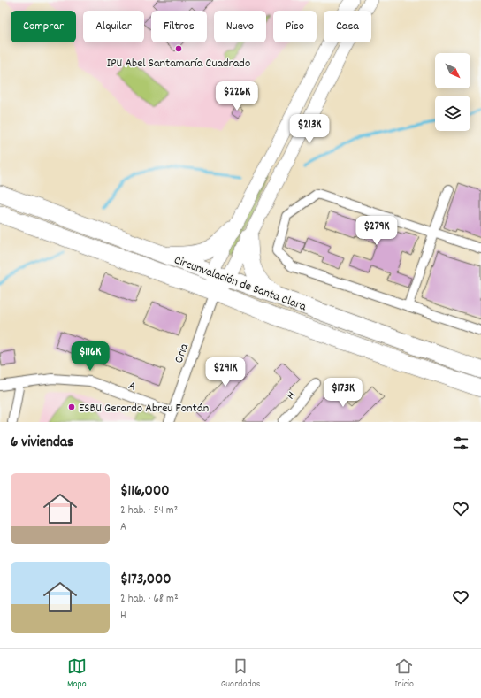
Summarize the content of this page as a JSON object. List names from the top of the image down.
{
  "streets": {
    "highway": ["Circunvalación de Santa Clara"],
    "street": ["Oria", "A", "H"]
  },
  "crossings": [
    ["Circunvalación de Santa Clara", "Oria"],
    ["Oria", "A"]
  ],
  "places": ["IPU Abel Santamaría Cuadrado", "ESBU Gerardo Abreu Fontán"],
  "north": "bottom right",
  "page": {
    "chip": [
      "Comprar",
      "Alquilar",
      "Filtros",
      "Nuevo",
      "Piso",
      "Casa"
    ],
    "price": [
      "$226K",
      "$213K",
      "$279K",
      "$116K",
      "$291K",
      "$173K"
    ],
    "heading": "6 viviendas",
    "list": [
      {
        "name": "$116,000",
        "note": "2 hab. · 54 m² · A"
      },
      {
        "name": "$173,000",
        "note": "2 hab. · 68 m² · H"
      }
    ],
    "tabs": ["Mapa", "Guardados", "Inicio"]
  }
}
